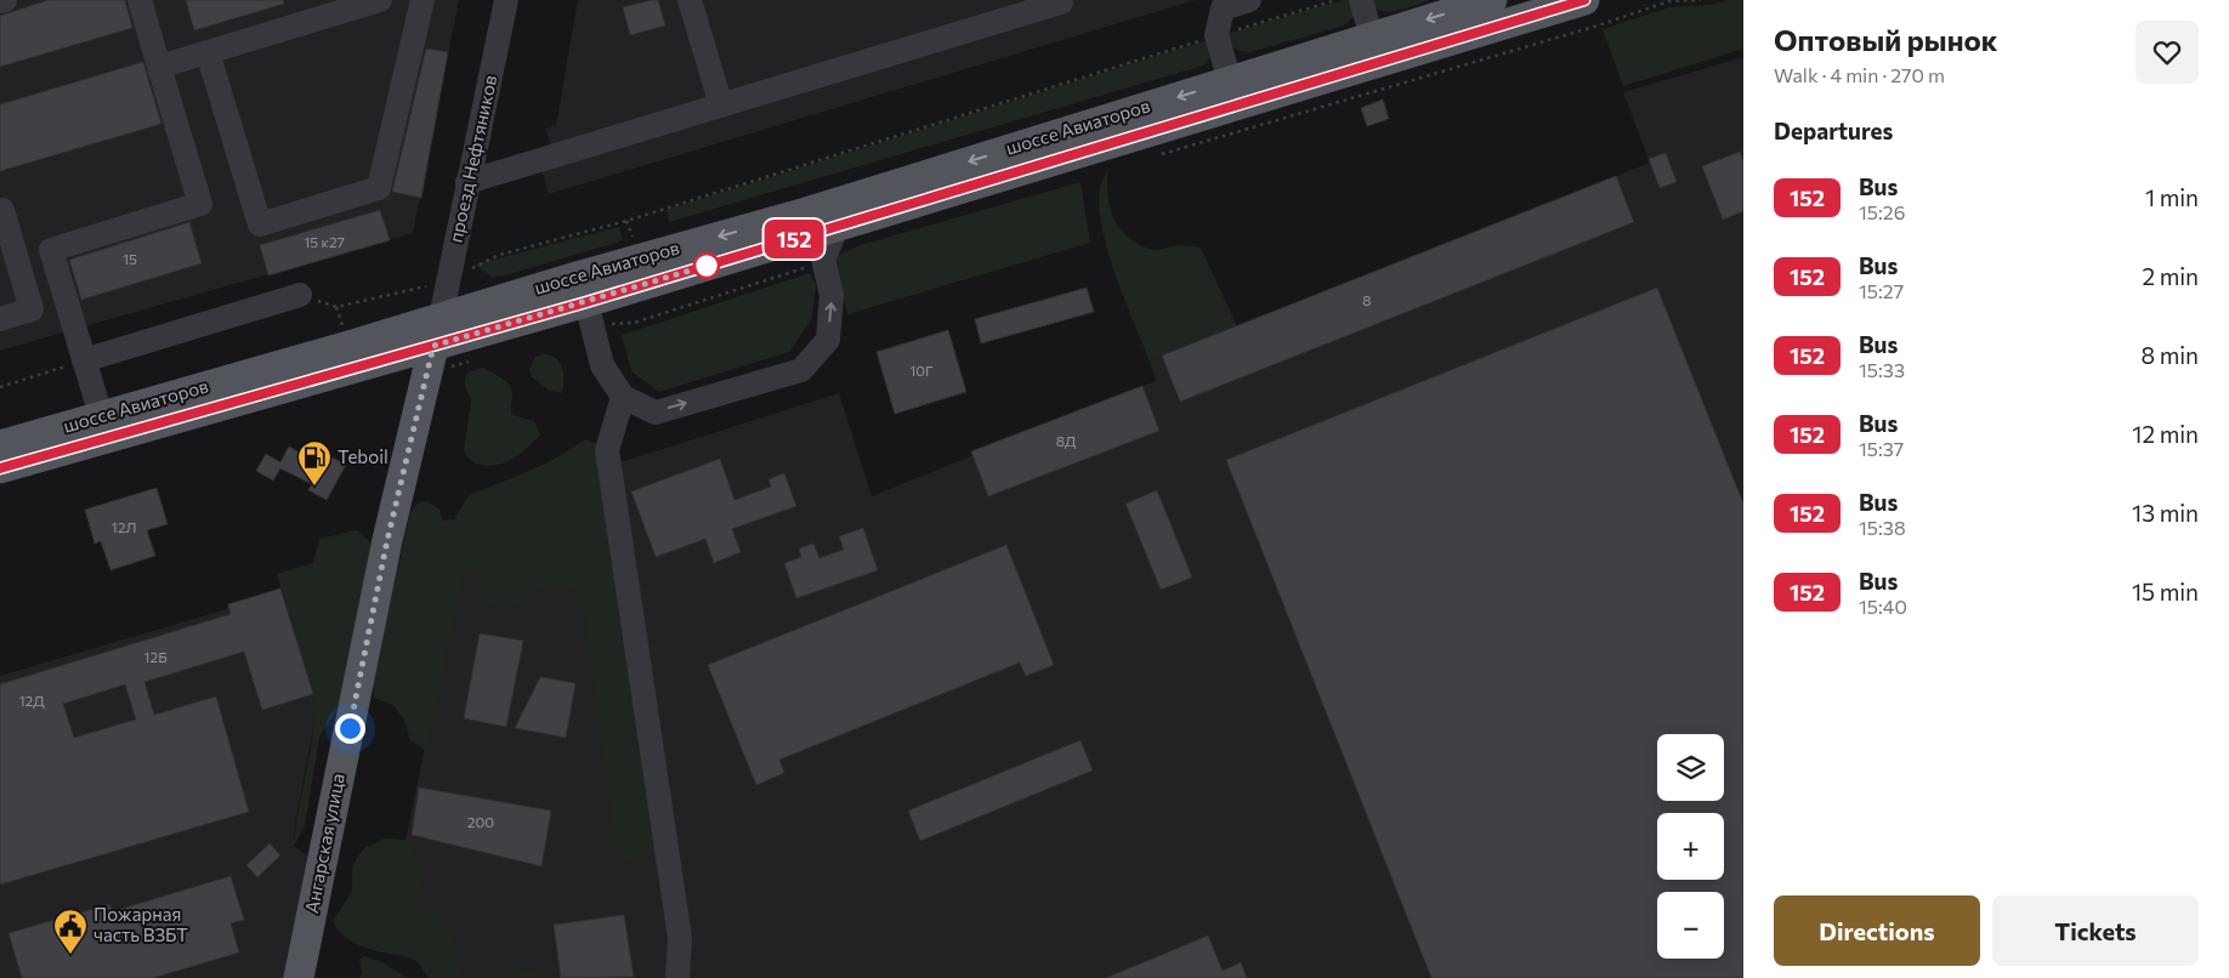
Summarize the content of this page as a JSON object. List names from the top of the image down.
{
  "streets": {
    "main road": ["шоссе Авиаторов", "Ангарская улица"],
    "street": ["проезд Нефтяников"]
  },
  "crossings": [
    ["шоссе Авиаторов", "проезд Нефтяников"],
    ["шоссе Авиаторов", "Ангарская улица"],
    ["проезд Нефтяников", "Ангарская улица"]
  ],
  "places": {
    "fuel station": ["Teboil"],
    "public building": ["Пожарная часть ВЗБТ"]
  },
  "lines": ["bus line 152"],
  "house_numbers": [
    "15 к27",
    "15",
    "8",
    "10Г",
    "8Д",
    "12Л",
    "12Б",
    "12Д",
    "200"
  ],
  "page": {
    "on_map": "152",
    "heading": [
      ["Оптовый рынок", "Walk · 4 min · 270 m"],
      "Departures"
    ],
    "list": [
      {
        "mark": "152",
        "name": "Bus",
        "note": "15:26",
        "value": "1 min"
      },
      {
        "mark": "152",
        "name": "Bus",
        "note": "15:27",
        "value": "2 min"
      },
      {
        "mark": "152",
        "name": "Bus",
        "note": "15:33",
        "value": "8 min"
      },
      {
        "mark": "152",
        "name": "Bus",
        "note": "15:37",
        "value": "12 min"
      },
      {
        "mark": "152",
        "name": "Bus",
        "note": "15:38",
        "value": "13 min"
      },
      {
        "mark": "152",
        "name": "Bus",
        "note": "15:40",
        "value": "15 min"
      }
    ],
    "map_buttons": ["+", "−"],
    "buttons": ["Directions", "Tickets"]
  }
}
